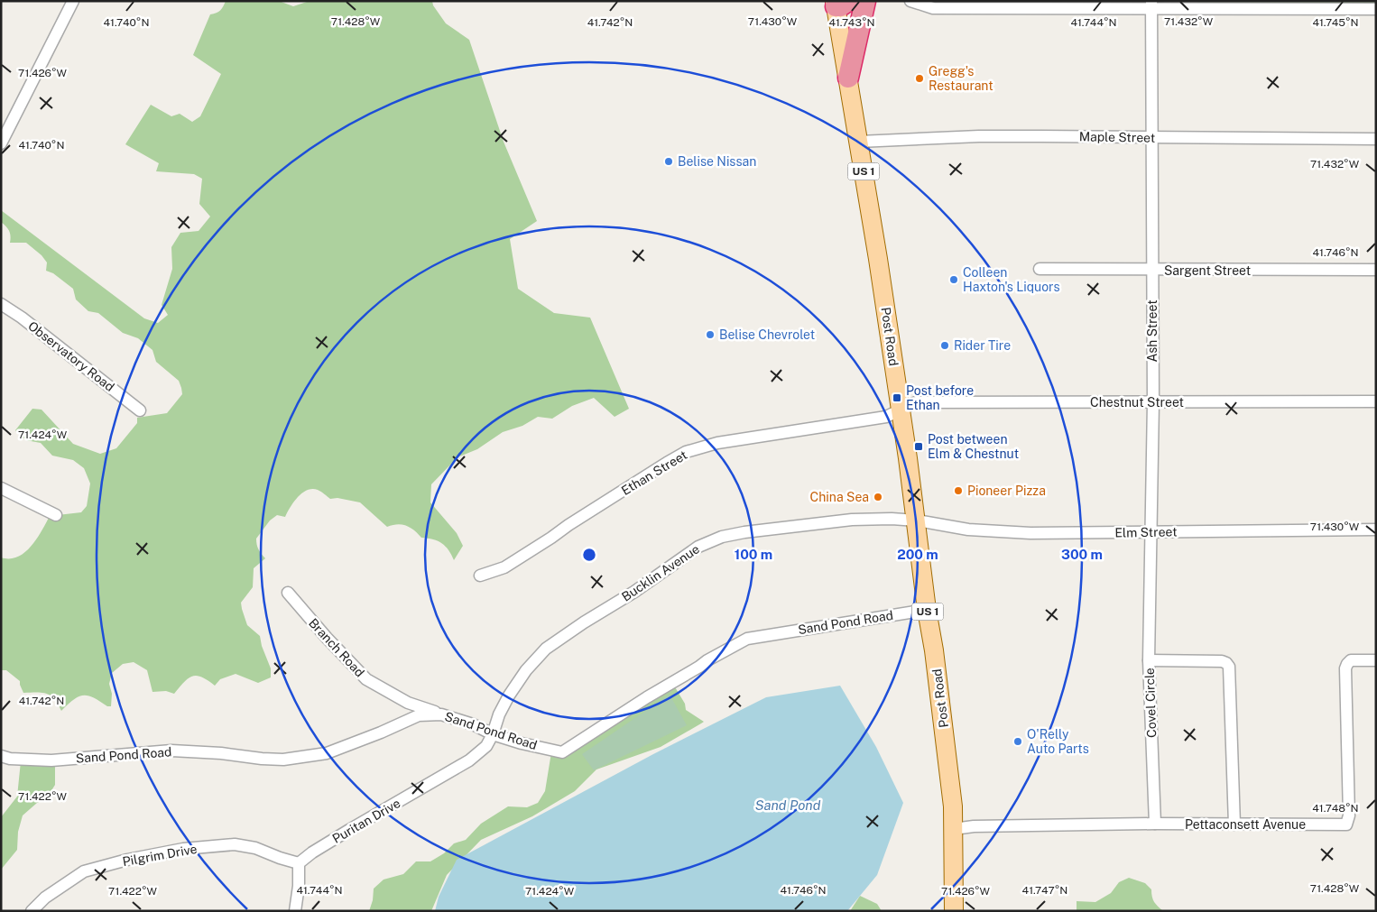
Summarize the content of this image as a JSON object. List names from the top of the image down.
{
  "streets": {
    "main road": ["US 1", "Post Road"],
    "street": [
      "Maple Street",
      "Sargent Street",
      "Ash Street",
      "Observatory Road",
      "Chestnut Street",
      "Ethan Street",
      "Elm Street",
      "Bucklin Avenue",
      "Sand Pond Road",
      "Branch Road",
      "Covel Circle",
      "Puritan Drive",
      "Pettaconsett Avenue",
      "Pilgrim Drive"
    ]
  },
  "crossings": [
    ["Maple Street", "Ash Street"],
    ["Maple Street", "Post Road"],
    ["Sargent Street", "Ash Street"],
    ["Ash Street", "Chestnut Street"],
    ["Ash Street", "Elm Street"],
    ["Ash Street", "Covel Circle"],
    ["Post Road", "Chestnut Street"],
    ["Post Road", "Ethan Street"],
    ["Post Road", "Elm Street"],
    ["Post Road", "Bucklin Avenue"],
    ["Post Road", "Sand Pond Road"],
    ["Post Road", "Pettaconsett Avenue"],
    ["Chestnut Street", "Ethan Street"],
    ["Elm Street", "Bucklin Avenue"],
    ["Bucklin Avenue", "Sand Pond Road"],
    ["Bucklin Avenue", "Puritan Drive"],
    ["Sand Pond Road", "Branch Road"],
    ["Sand Pond Road", "Puritan Drive"],
    ["Covel Circle", "Pettaconsett Avenue"],
    ["Puritan Drive", "Pilgrim Drive"]
  ],
  "water": ["Sand Pond"],
  "places": {
    "other": [
      "Gregg's Restaurant",
      "Belise Nissan",
      "Colleen Haxton's Liquors",
      "Belise Chevrolet",
      "Rider Tire",
      "Pioneer Pizza",
      "China Sea",
      "O'Relly Auto Parts"
    ],
    "transit": ["Post before Ethan", "Post between Elm & Chestnut"]
  },
  "coordinates": [
    "71.432°W",
    "71.428°W",
    "71.430°W",
    "41.740°N",
    "41.742°N",
    "41.743°N",
    "41.744°N",
    "41.745°N",
    "71.426°W",
    "41.746°N",
    "71.424°W",
    "71.422°W",
    "41.748°N",
    "41.747°N"
  ],
  "rings": ["100 m", "200 m", "300 m"]
}
